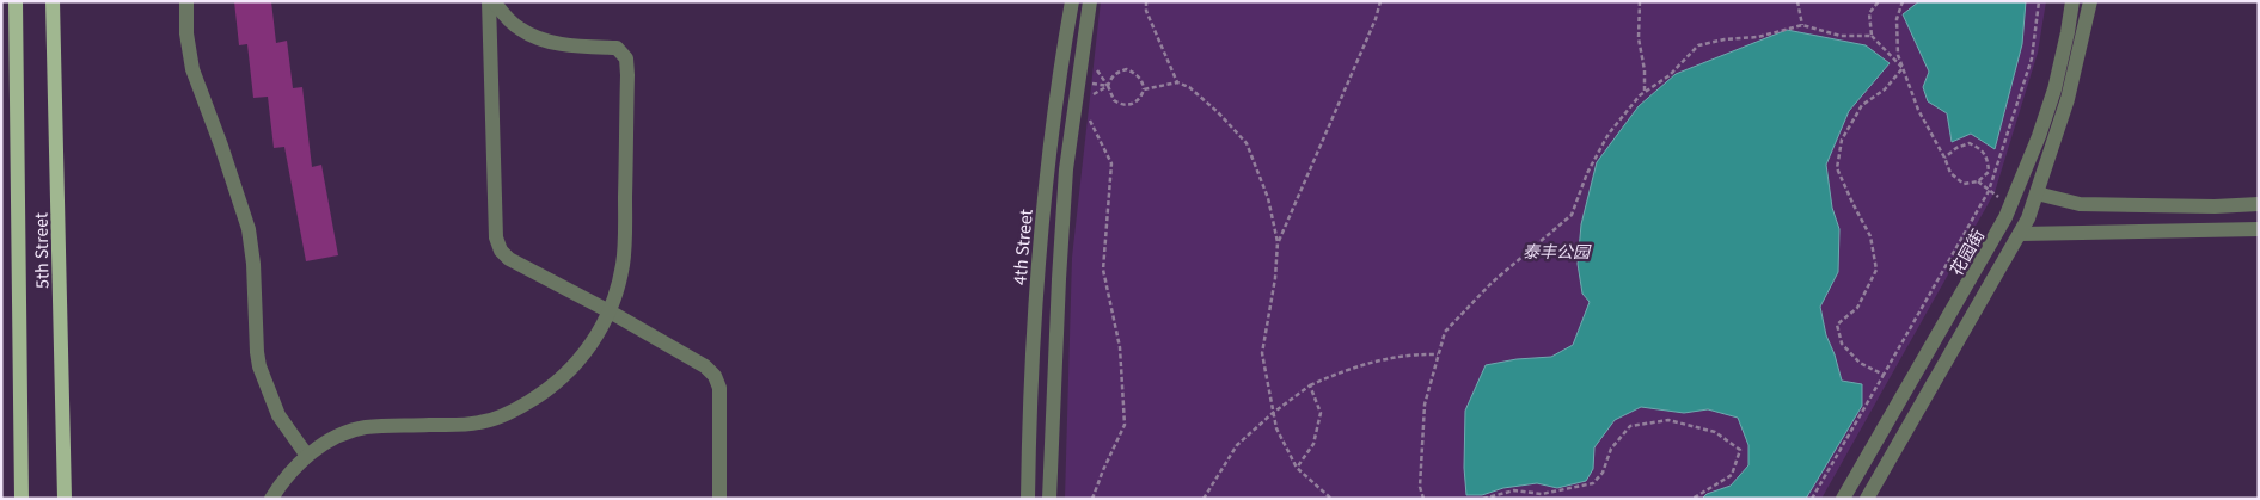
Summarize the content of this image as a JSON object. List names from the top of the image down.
{
  "streets": {
    "main road": ["5th Street"],
    "street": ["4th Street", "花园街"]
  },
  "parks": ["泰丰公园"]
}
